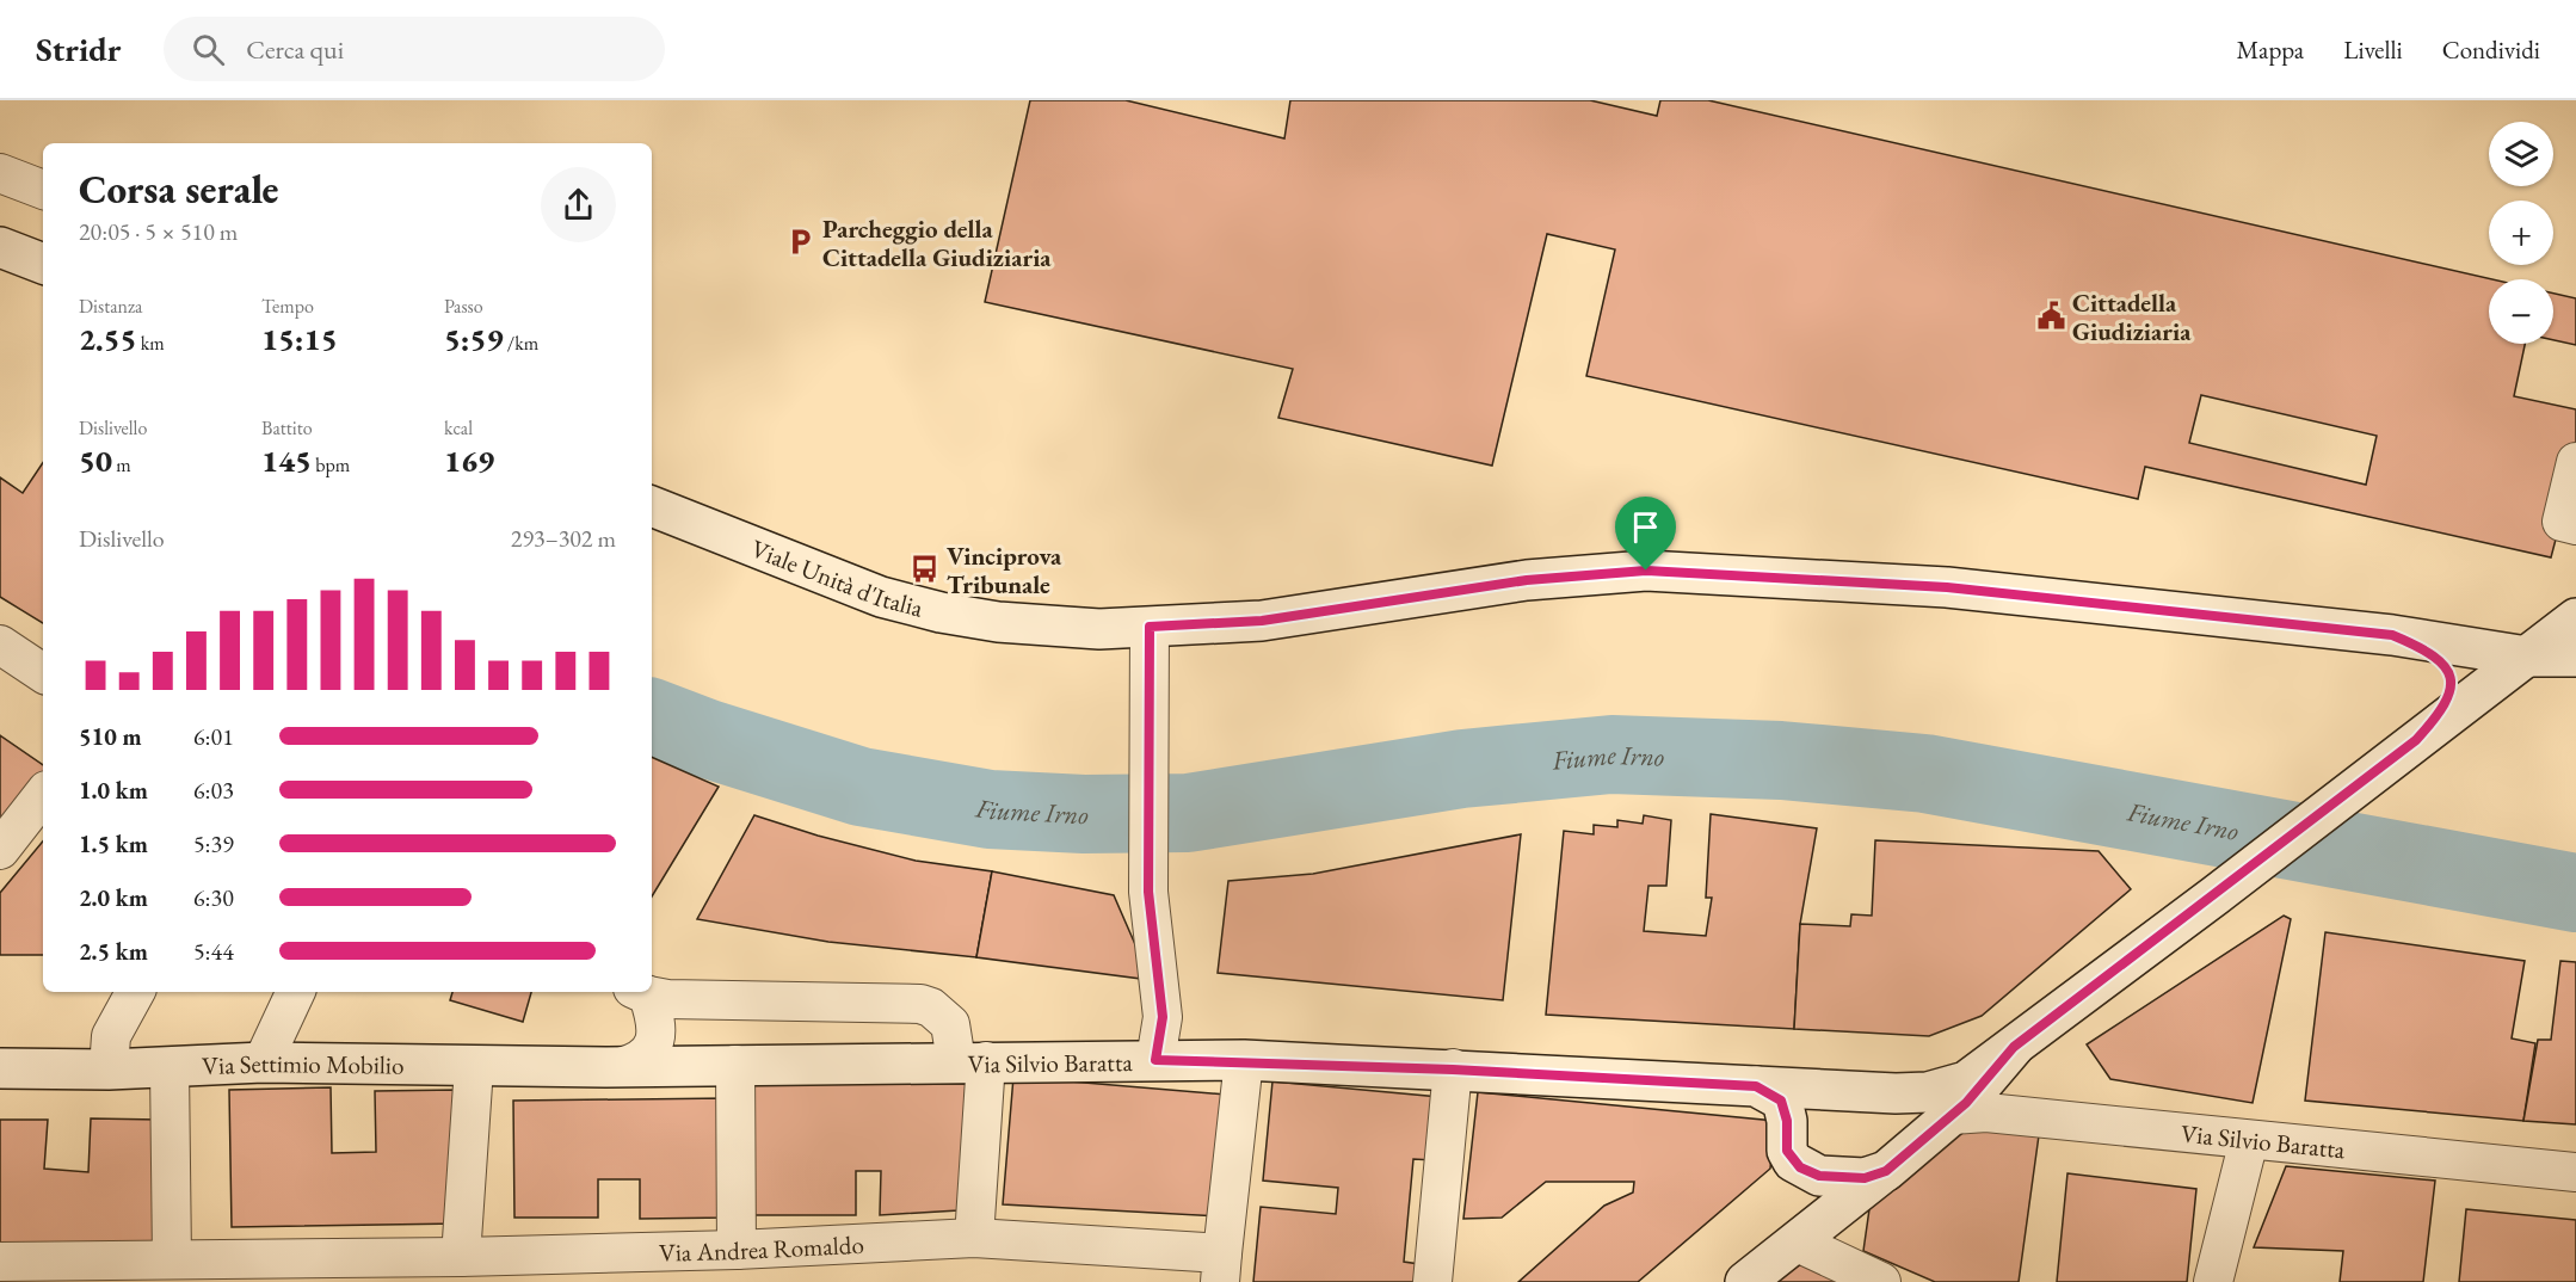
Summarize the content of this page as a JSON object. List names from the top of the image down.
{
  "streets": {
    "main road": ["Viale Unità d'Italia", "Via Silvio Baratta", "Via Settimio Mobilio"],
    "street": ["Via Andrea Romaldo"]
  },
  "crossings": [
    ["Via Silvio Baratta", "Via Settimio Mobilio"],
    ["Via Silvio Baratta", "Via Andrea Romaldo"]
  ],
  "water": ["Fiume Irno"],
  "places": {
    "parking": ["Parcheggio della Cittadella Giudiziaria"],
    "public building": ["Cittadella Giudiziaria"],
    "bus stop": ["Vinciprova Tribunale"]
  },
  "page": {
    "header": "Stridr",
    "search": "Cerca qui",
    "nav": ["Mappa", "Livelli", "Condividi"],
    "map_buttons": ["+", "−"],
    "heading": ["Corsa serale", "20:05 · 5 × 510 m"],
    "stats": [
      ["Distanza", "2.55 km"],
      ["Tempo", "15:15"],
      ["Passo", "5:59 /km"],
      ["Dislivello", "50 m"],
      ["Battito", "145 bpm"],
      ["kcal", "169"]
    ],
    "chart": ["Dislivello", "293–302 m"],
    "list": [
      {
        "name": "510 m",
        "note": "6:01"
      },
      {
        "name": "1.0 km",
        "note": "6:03"
      },
      {
        "name": "1.5 km",
        "note": "5:39"
      },
      {
        "name": "2.0 km",
        "note": "6:30"
      },
      {
        "name": "2.5 km",
        "note": "5:44"
      }
    ]
  }
}
